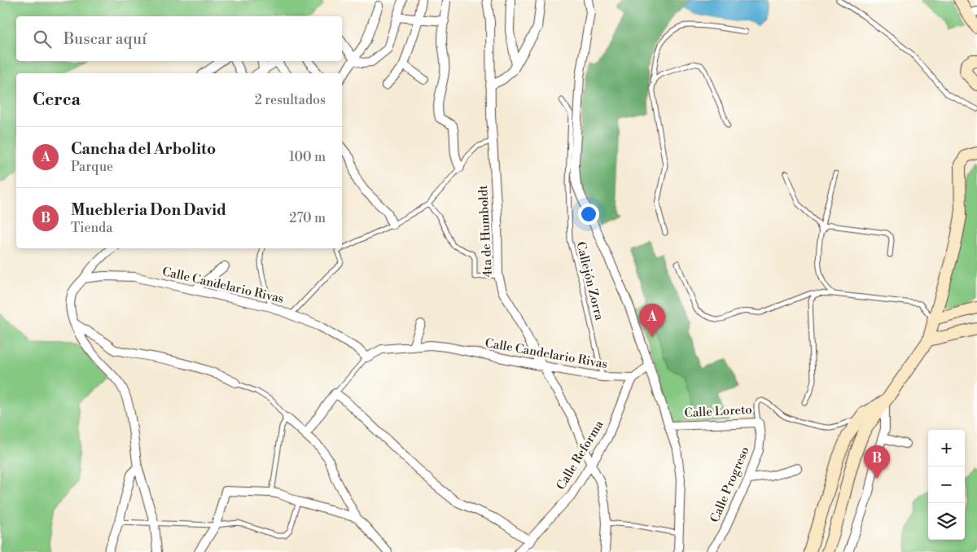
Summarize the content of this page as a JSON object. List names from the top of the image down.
{
  "streets": {
    "street": [
      "4ta de Humboldt",
      "Calle Candelario Rivas",
      "Calle Loreto",
      "Calle Reforma",
      "Calle Progreso"
    ],
    "lane": ["Callejón Zorra"]
  },
  "crossings": [
    ["4ta de Humboldt", "Calle Candelario Rivas"],
    ["4ta de Humboldt", "Calle Reforma"],
    ["Callejón Zorra", "Calle Candelario Rivas"],
    ["Calle Candelario Rivas", "Calle Reforma"],
    ["Calle Loreto", "Calle Progreso"]
  ],
  "page": {
    "search": "Buscar aquí",
    "heading": ["Cerca", "2 resultados"],
    "list": [
      {
        "mark": "A",
        "name": "Cancha del Arbolito",
        "note": "Parque",
        "value": "100 m"
      },
      {
        "mark": "B",
        "name": "Muebleria Don David",
        "note": "Tienda",
        "value": "270 m"
      }
    ],
    "pins": ["A", "B"],
    "map_buttons": ["+", "−"]
  }
}
